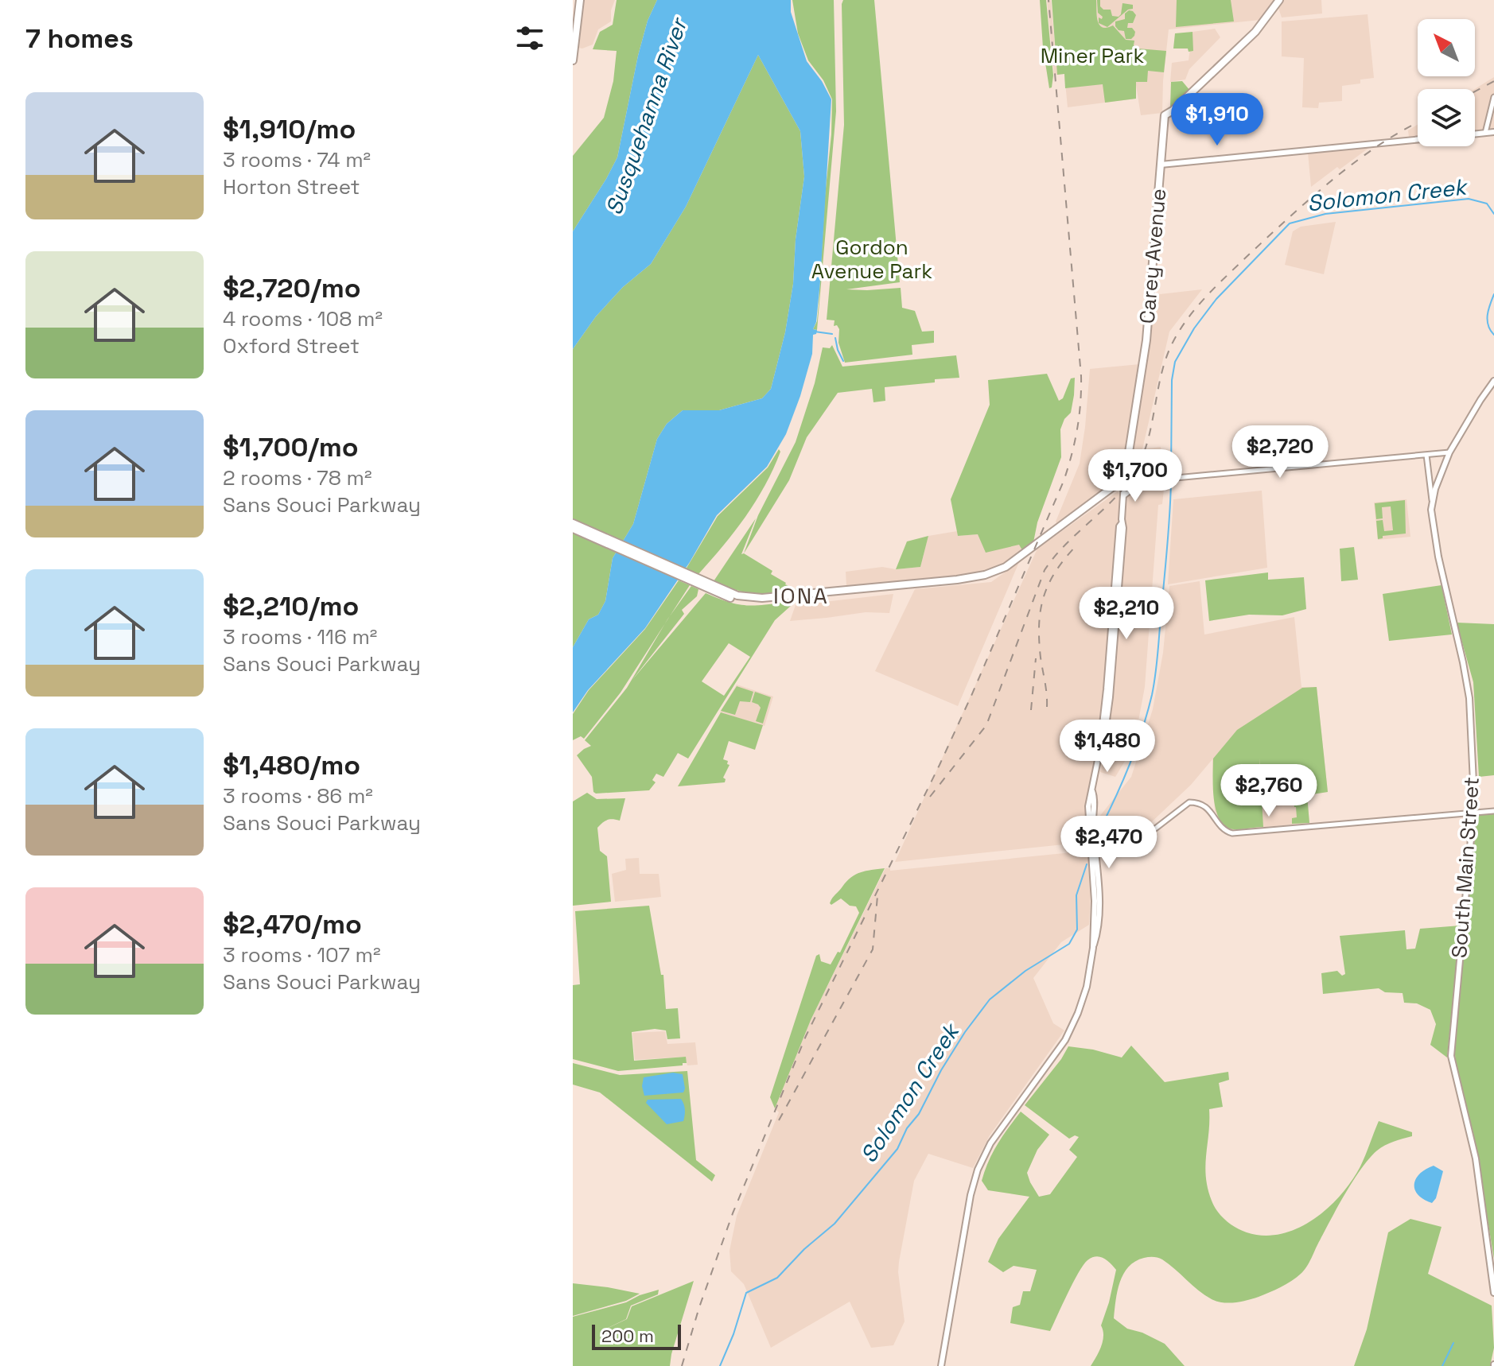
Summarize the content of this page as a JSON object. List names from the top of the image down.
{
  "streets": {
    "main road": ["Carey Avenue", "South Main Street"]
  },
  "districts": ["IONA"],
  "water": ["Susquehanna River", "Solomon Creek"],
  "parks": ["Miner Park", "Gordon Avenue Park"],
  "scale_bar": "200 m",
  "north": "top left",
  "page": {
    "heading": "7 homes",
    "list": [
      {
        "name": "$1,910/mo",
        "note": "3 rooms · 74 m² · Horton Street"
      },
      {
        "name": "$2,720/mo",
        "note": "4 rooms · 108 m² · Oxford Street"
      },
      {
        "name": "$1,700/mo",
        "note": "2 rooms · 78 m² · Sans Souci Parkway"
      },
      {
        "name": "$2,210/mo",
        "note": "3 rooms · 116 m² · Sans Souci Parkway"
      },
      {
        "name": "$1,480/mo",
        "note": "3 rooms · 86 m² · Sans Souci Parkway"
      },
      {
        "name": "$2,470/mo",
        "note": "3 rooms · 107 m² · Sans Souci Parkway"
      }
    ],
    "price": [
      "$1,910",
      "$2,720",
      "$1,700",
      "$2,210",
      "$1,480",
      "$2,760",
      "$2,470"
    ],
    "scale": "200 m"
  }
}
